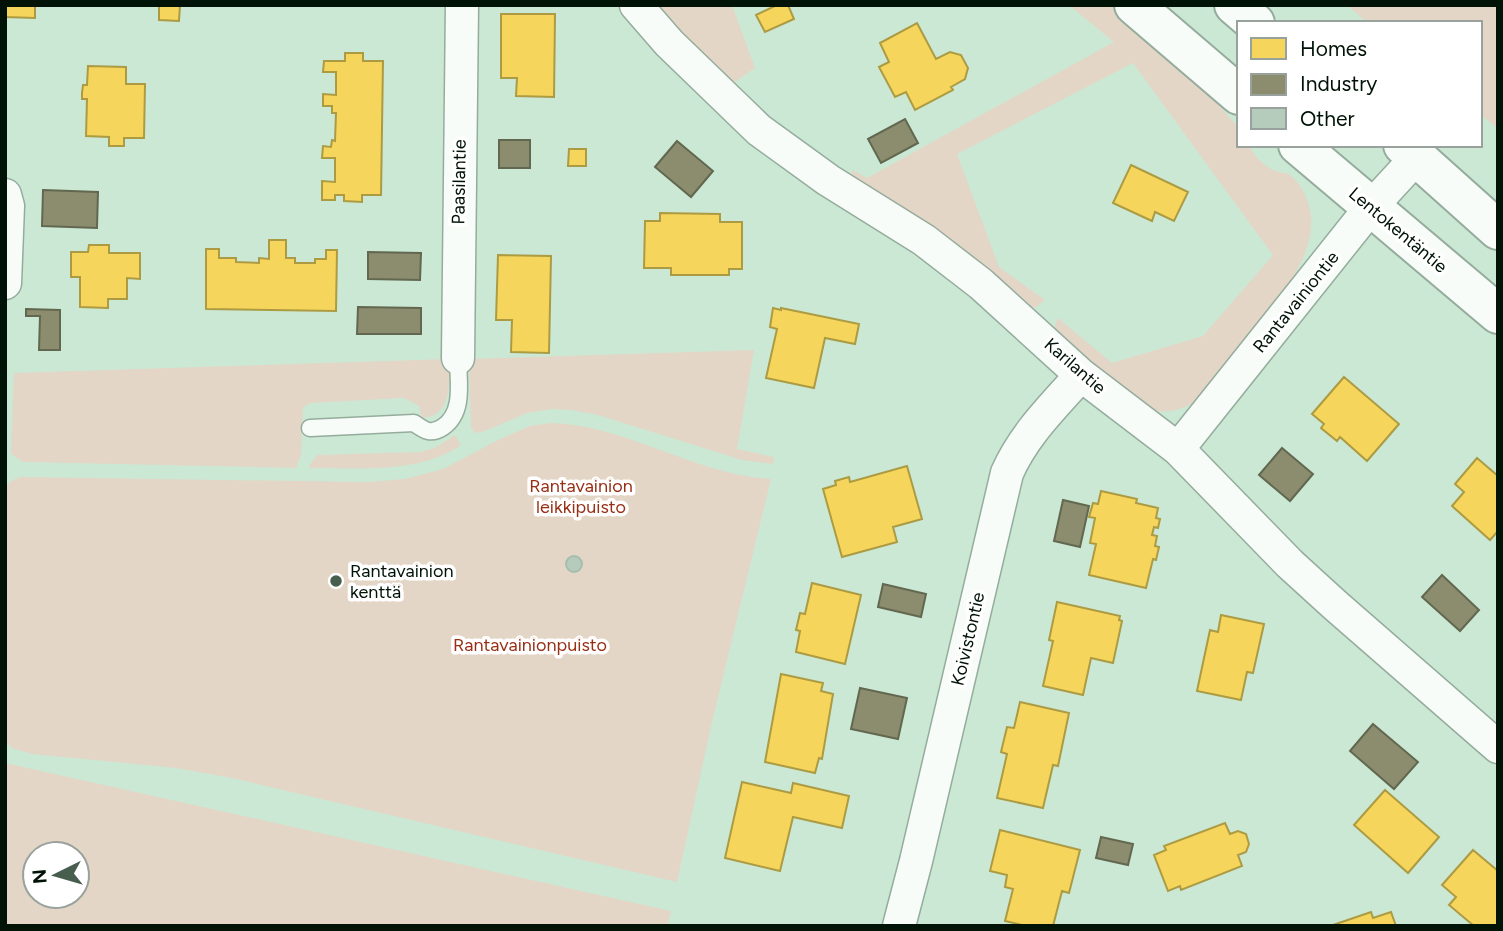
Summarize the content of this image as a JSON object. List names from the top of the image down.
{
  "streets": {
    "main road": ["Lentokentäntie"],
    "street": [
      "Paasilantie",
      "Rantavainiontie",
      "Karilantie",
      "Koivistontie"
    ]
  },
  "crossings": [
    ["Lentokentäntie", "Rantavainiontie"],
    ["Rantavainiontie", "Karilantie"],
    ["Karilantie", "Koivistontie"]
  ],
  "parks": ["Rantavainion leikkipuisto", "Rantavainionpuisto"],
  "places": ["Rantavainion kenttä"],
  "legend": ["Homes", "Industry", "Other"],
  "north": "left"
}
